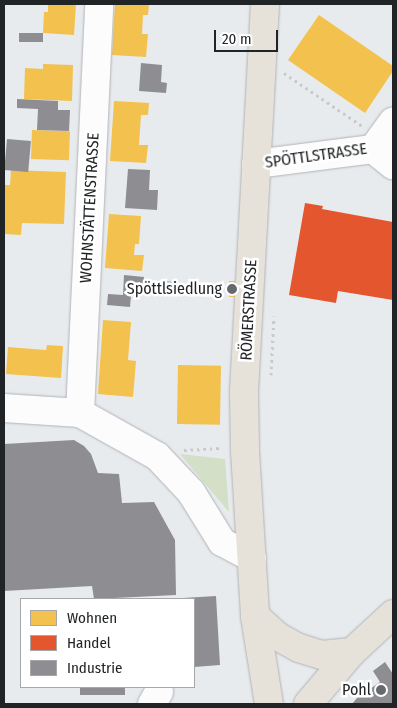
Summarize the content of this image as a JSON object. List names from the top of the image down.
{
  "streets": {
    "main road": ["RÖMERSTRASSE"],
    "street": ["SPÖTTLSTRASSE", "WOHNSTÄTTENSTRASSE"]
  },
  "crossings": [
    ["SPÖTTLSTRASSE", "RÖMERSTRASSE"]
  ],
  "places": ["Spöttlsiedlung", "Pohl"],
  "legend": ["Wohnen", "Handel", "Industrie"],
  "scale_bar": "20 m"
}
